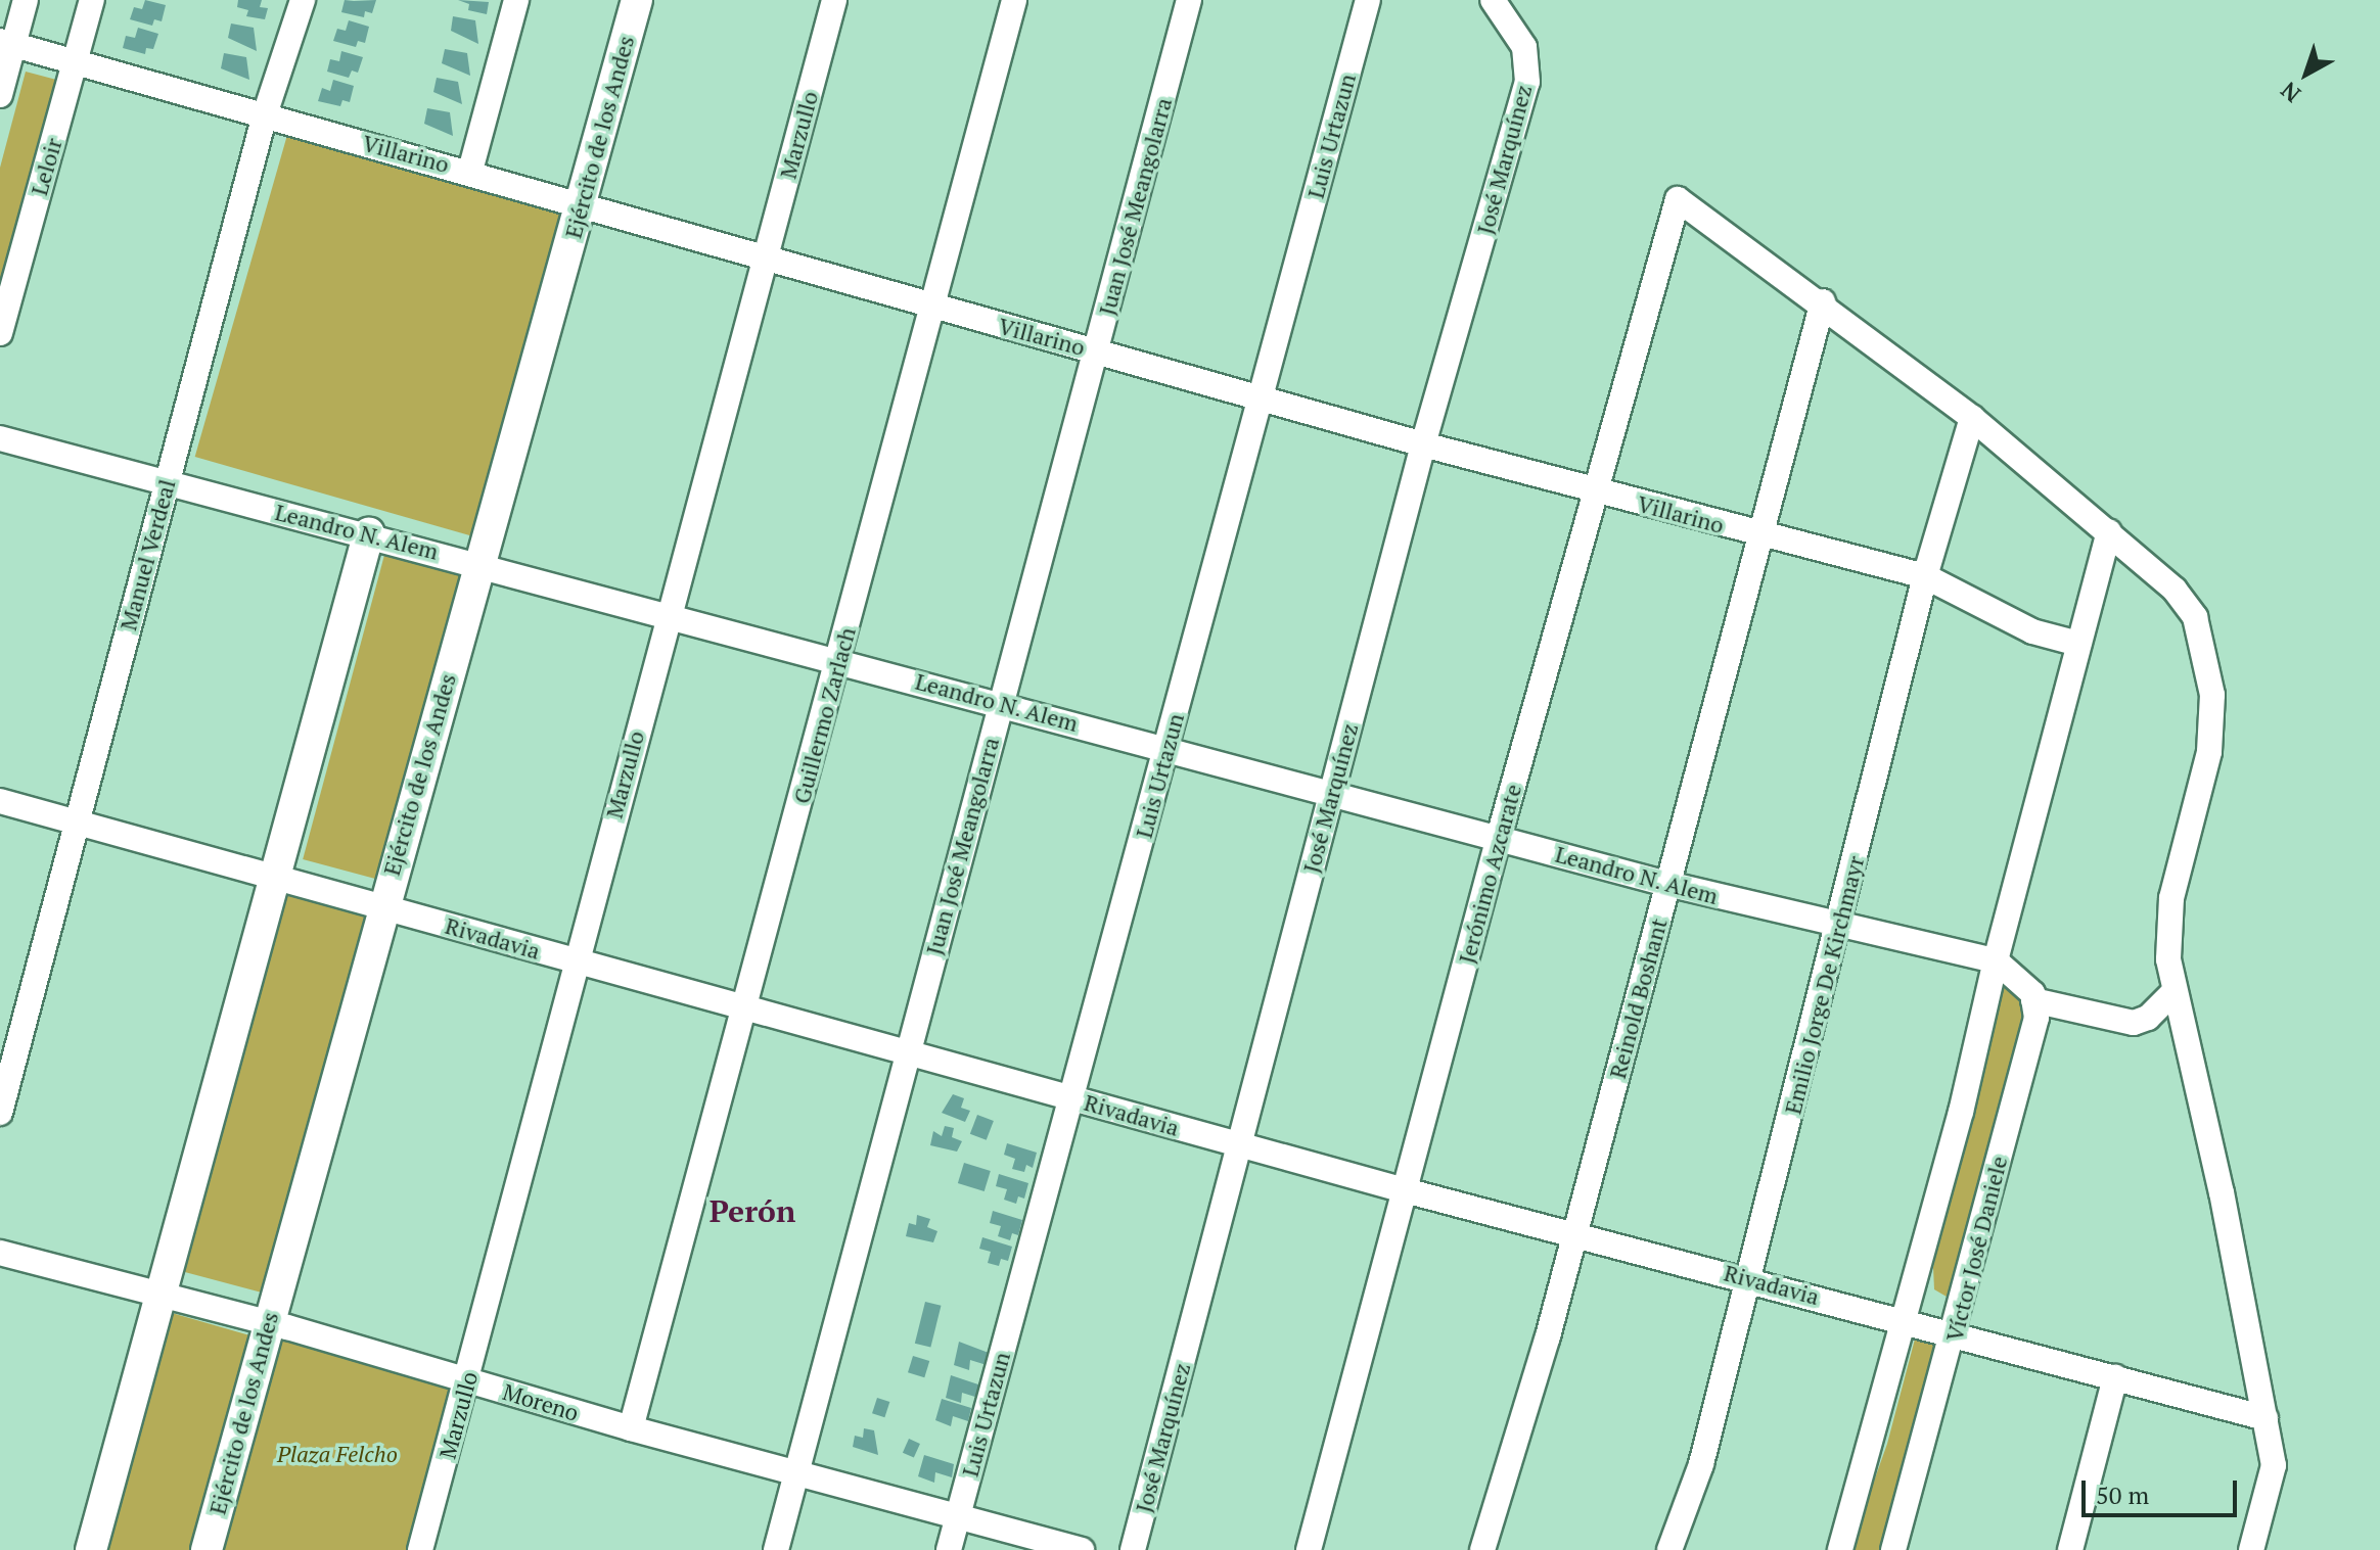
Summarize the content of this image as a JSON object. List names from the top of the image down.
{
  "streets": {
    "street": [
      "Marzullo",
      "Luis Urtazun",
      "Ejército de los Andes",
      "Villarino",
      "José Marquínez",
      "Leloir",
      "Juan José Meangolarra",
      "Leandro N. Alem",
      "Manuel Verdeal",
      "Guillermo Zarlach",
      "Jerónimo Azcarate",
      "Rivadavia",
      "Emilio Jorge De Kirchmayr",
      "Reinold Boshant",
      "Víctor José Daniele",
      "Moreno"
    ]
  },
  "crossings": [
    ["Marzullo", "Villarino"],
    ["Marzullo", "Leandro N. Alem"],
    ["Marzullo", "Rivadavia"],
    ["Marzullo", "Moreno"],
    ["Luis Urtazun", "Villarino"],
    ["Luis Urtazun", "Leandro N. Alem"],
    ["Luis Urtazun", "Rivadavia"],
    ["Luis Urtazun", "Moreno"],
    ["Ejército de los Andes", "Villarino"],
    ["Ejército de los Andes", "Leandro N. Alem"],
    ["Ejército de los Andes", "Rivadavia"],
    ["Ejército de los Andes", "Moreno"],
    ["Villarino", "José Marquínez"],
    ["Villarino", "Leloir"],
    ["Villarino", "Juan José Meangolarra"],
    ["Villarino", "Manuel Verdeal"],
    ["Villarino", "Guillermo Zarlach"],
    ["Villarino", "Jerónimo Azcarate"],
    ["Villarino", "Emilio Jorge De Kirchmayr"],
    ["Villarino", "Reinold Boshant"],
    ["José Marquínez", "Leandro N. Alem"],
    ["José Marquínez", "Rivadavia"],
    ["Juan José Meangolarra", "Leandro N. Alem"],
    ["Juan José Meangolarra", "Rivadavia"],
    ["Juan José Meangolarra", "Moreno"],
    ["Leandro N. Alem", "Manuel Verdeal"],
    ["Leandro N. Alem", "Guillermo Zarlach"],
    ["Leandro N. Alem", "Jerónimo Azcarate"],
    ["Leandro N. Alem", "Emilio Jorge De Kirchmayr"],
    ["Leandro N. Alem", "Reinold Boshant"],
    ["Manuel Verdeal", "Rivadavia"],
    ["Guillermo Zarlach", "Rivadavia"],
    ["Guillermo Zarlach", "Moreno"],
    ["Jerónimo Azcarate", "Rivadavia"],
    ["Jerónimo Azcarate", "Reinold Boshant"],
    ["Rivadavia", "Emilio Jorge De Kirchmayr"],
    ["Rivadavia", "Reinold Boshant"],
    ["Rivadavia", "Víctor José Daniele"]
  ],
  "districts": ["Perón"],
  "parks": ["Plaza Felcho"],
  "scale_bar": "50 m",
  "north": "bottom left"
}
